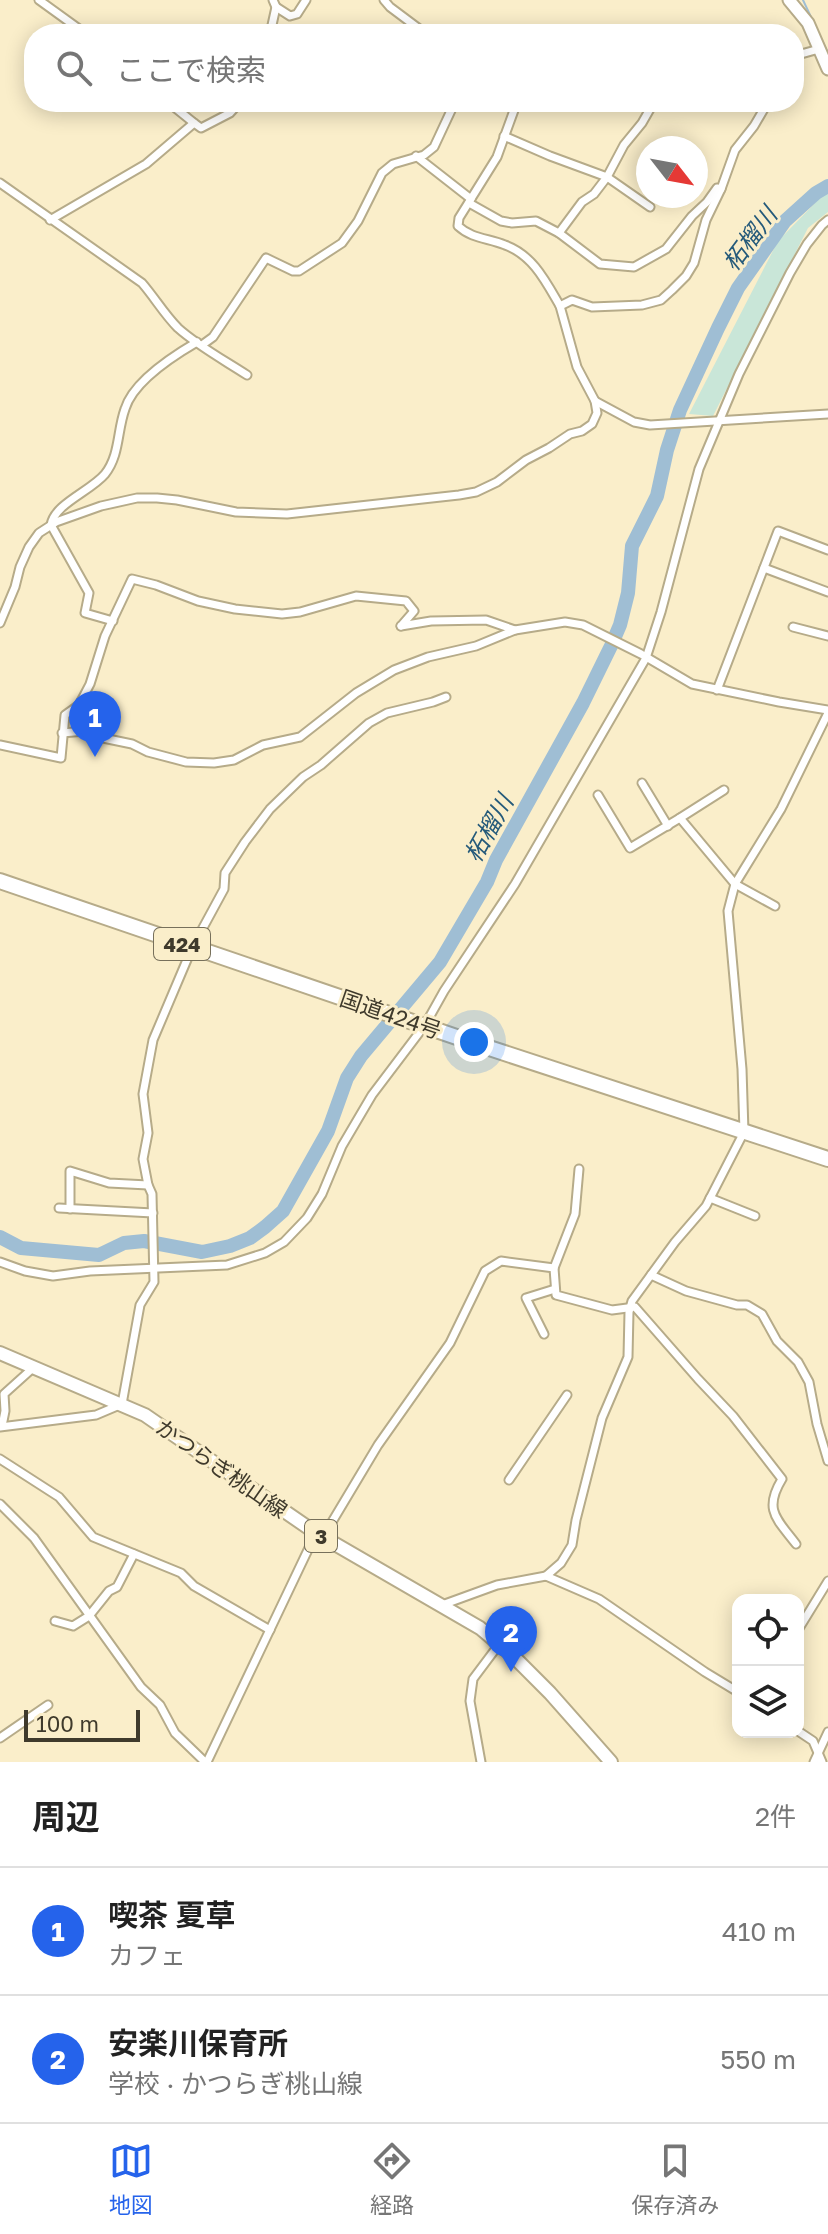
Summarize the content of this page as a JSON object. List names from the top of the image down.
{
  "streets": {
    "highway": ["424", "国道424号"],
    "main road": ["かつらぎ桃山線", "3"]
  },
  "water": ["柘榴川"],
  "scale_bar": "100 m",
  "north": "bottom right",
  "page": {
    "search": "ここで検索",
    "pins": ["1", "2"],
    "scale": "100 m",
    "heading": ["周辺", "2件"],
    "list": [
      {
        "mark": "1",
        "name": "喫茶 夏草",
        "note": "カフェ",
        "value": "410 m"
      },
      {
        "mark": "2",
        "name": "安楽川保育所",
        "note": "学校 · かつらぎ桃山線",
        "value": "550 m"
      }
    ],
    "nav": ["地図", "経路", "保存済み"]
  }
}
